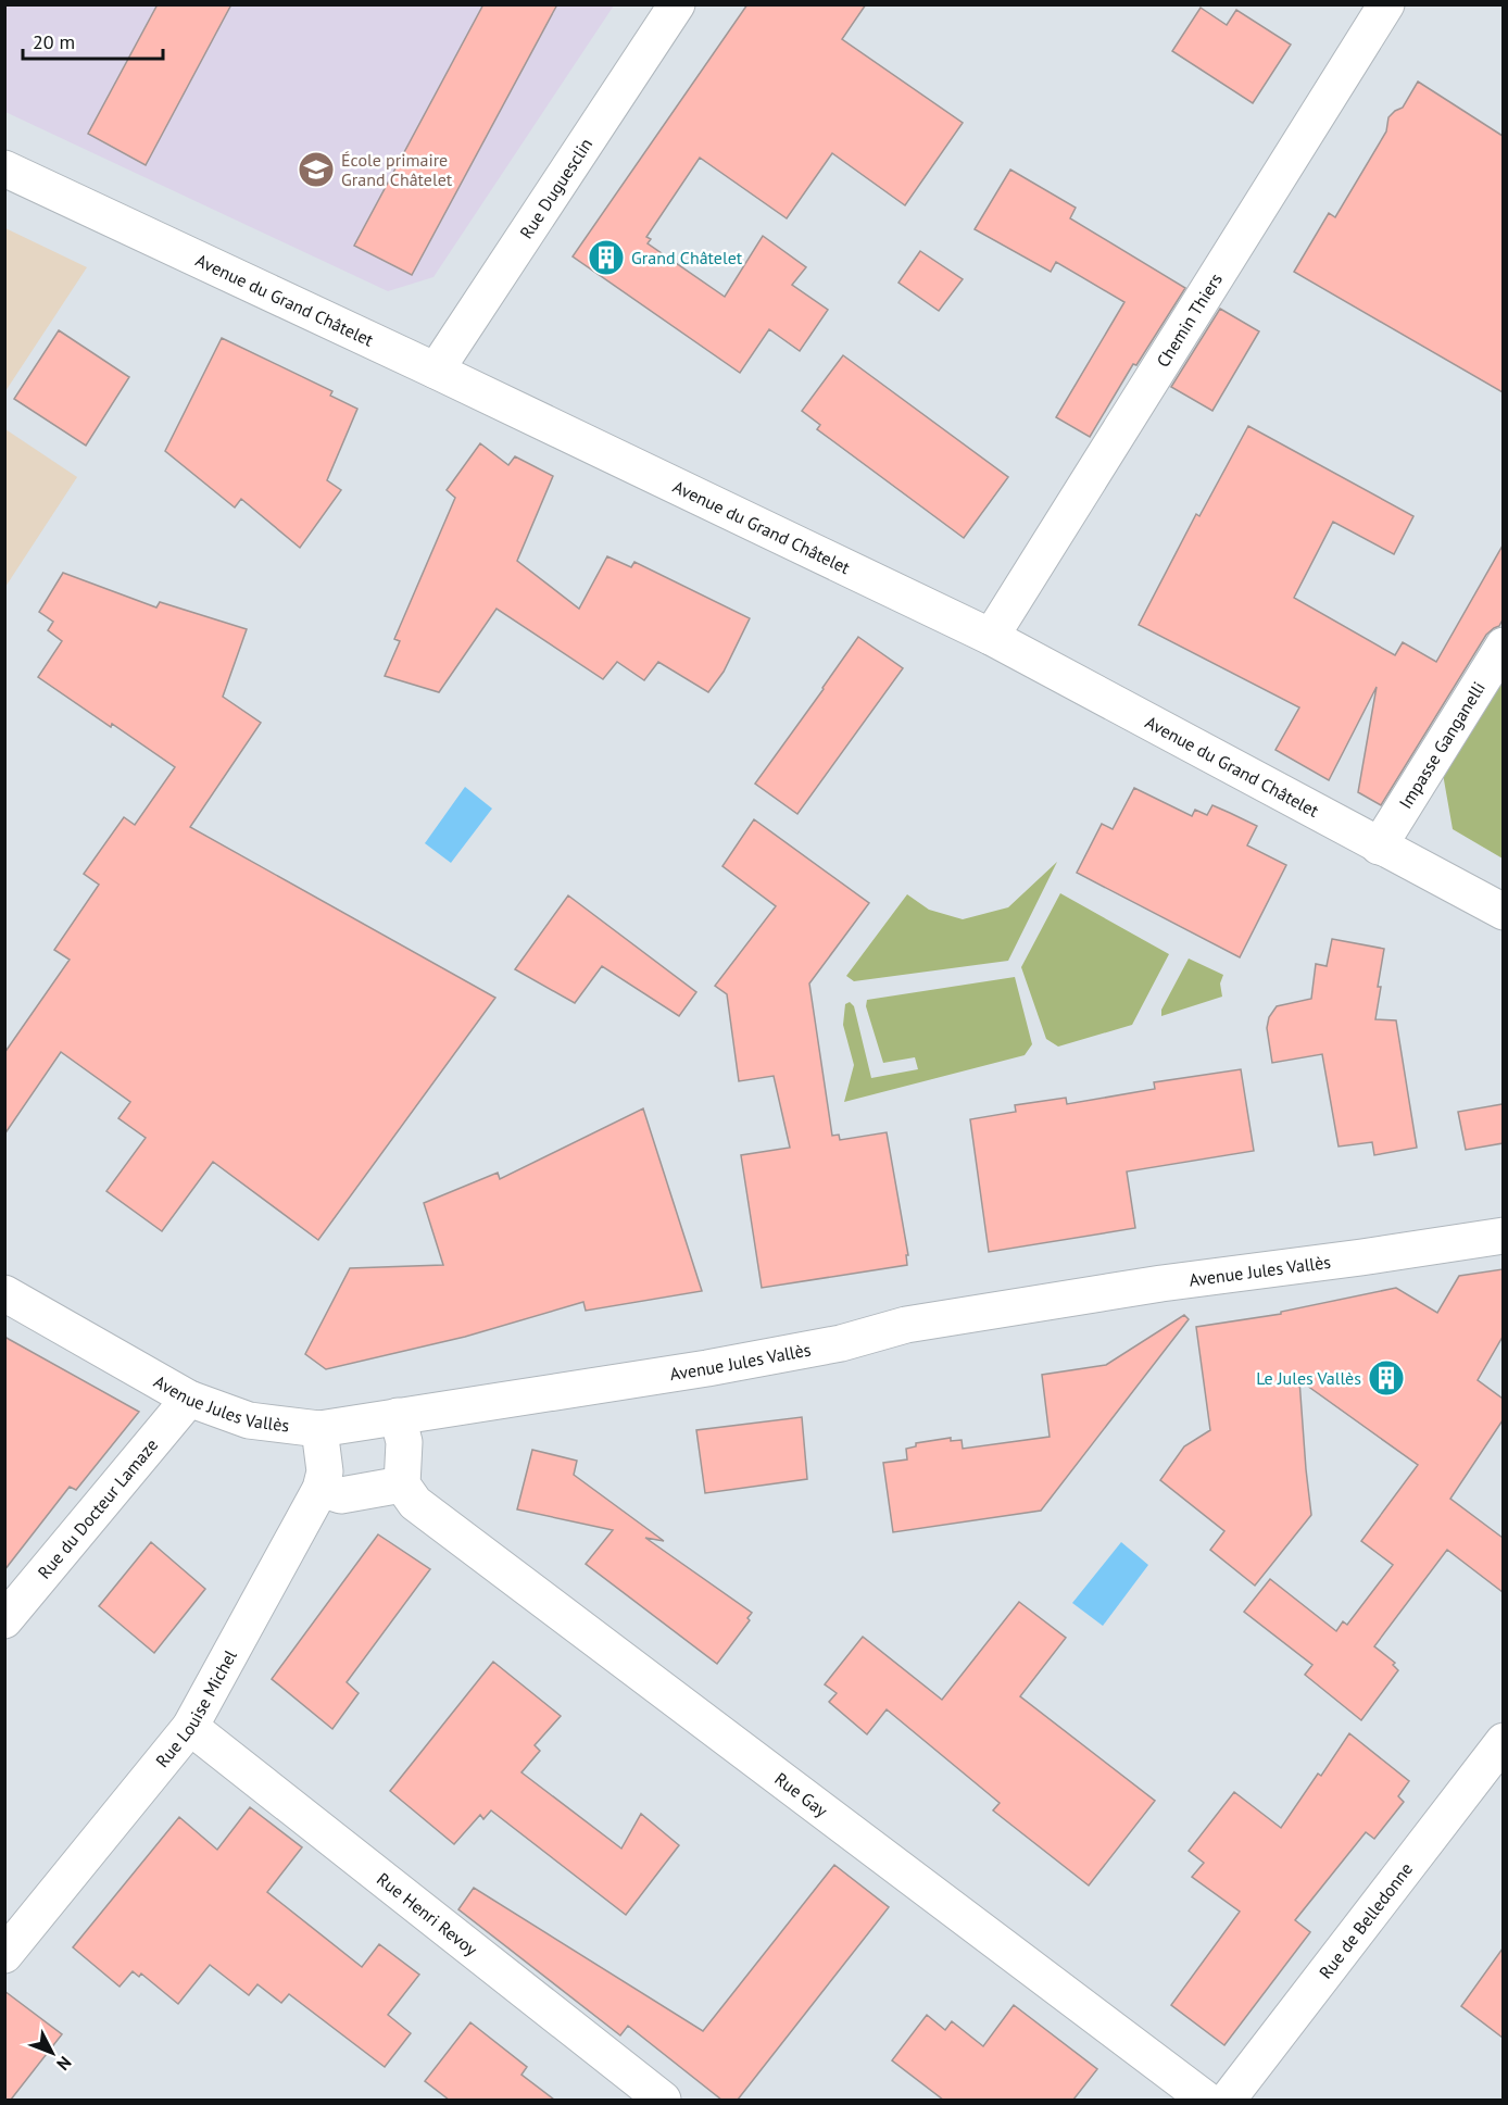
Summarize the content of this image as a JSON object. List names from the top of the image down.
{
  "streets": {
    "street": [
      "Rue Duguesclin",
      "Avenue du Grand Châtelet",
      "Chemin Thiers",
      "Impasse Ganganelli",
      "Avenue Jules Vallès",
      "Rue du Docteur Lamaze",
      "Rue Louise Michel",
      "Rue Gay",
      "Rue Henri Revoy",
      "Rue de Belledonne"
    ]
  },
  "crossings": [
    ["Rue Duguesclin", "Avenue du Grand Châtelet"],
    ["Avenue du Grand Châtelet", "Chemin Thiers"],
    ["Avenue du Grand Châtelet", "Impasse Ganganelli"],
    ["Avenue Jules Vallès", "Rue du Docteur Lamaze"],
    ["Avenue Jules Vallès", "Rue Louise Michel"],
    ["Rue Louise Michel", "Rue Henri Revoy"]
  ],
  "places": {
    "school or university": ["École primaire Grand Châtelet"],
    "building": ["Grand Châtelet", "Le Jules Vallès"]
  },
  "scale_bar": "20 m",
  "north": "bottom right"
}
